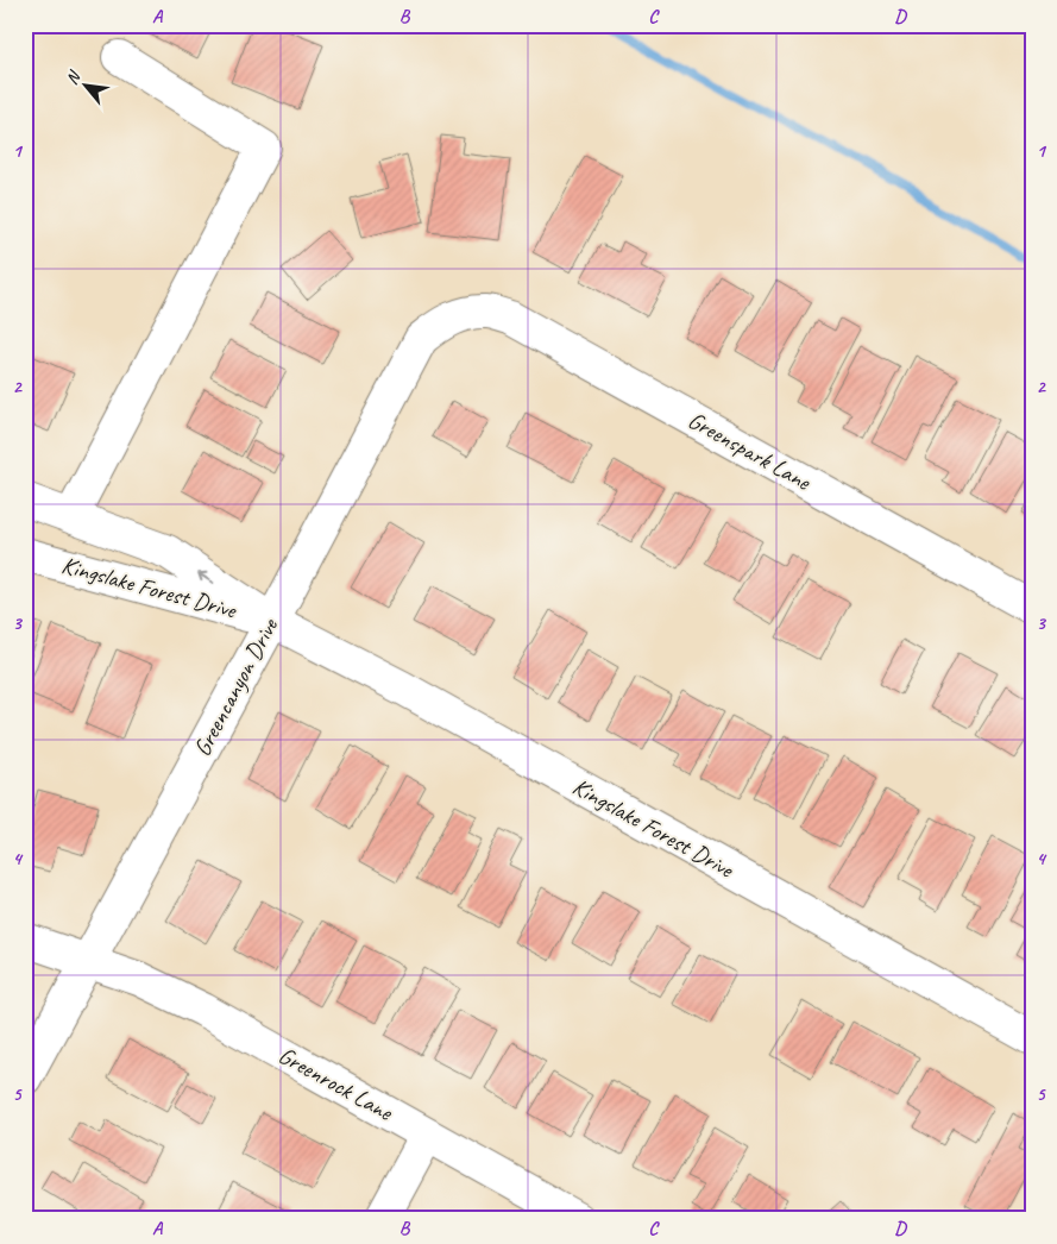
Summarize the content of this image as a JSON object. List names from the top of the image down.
{
  "streets": {
    "street": [
      "Greenspark Lane",
      "Kingslake Forest Drive",
      "Greencanyon Drive",
      "Greenrock Lane"
    ]
  },
  "crossings": [
    ["Greenspark Lane", "Greencanyon Drive"],
    ["Kingslake Forest Drive", "Greencanyon Drive"],
    ["Greencanyon Drive", "Greenrock Lane"]
  ],
  "north": "top left",
  "grid": {
    "columns": [
      "A",
      "B",
      "C",
      "D"
    ],
    "rows": [
      "1",
      "2",
      "3",
      "4",
      "5"
    ]
  }
}
